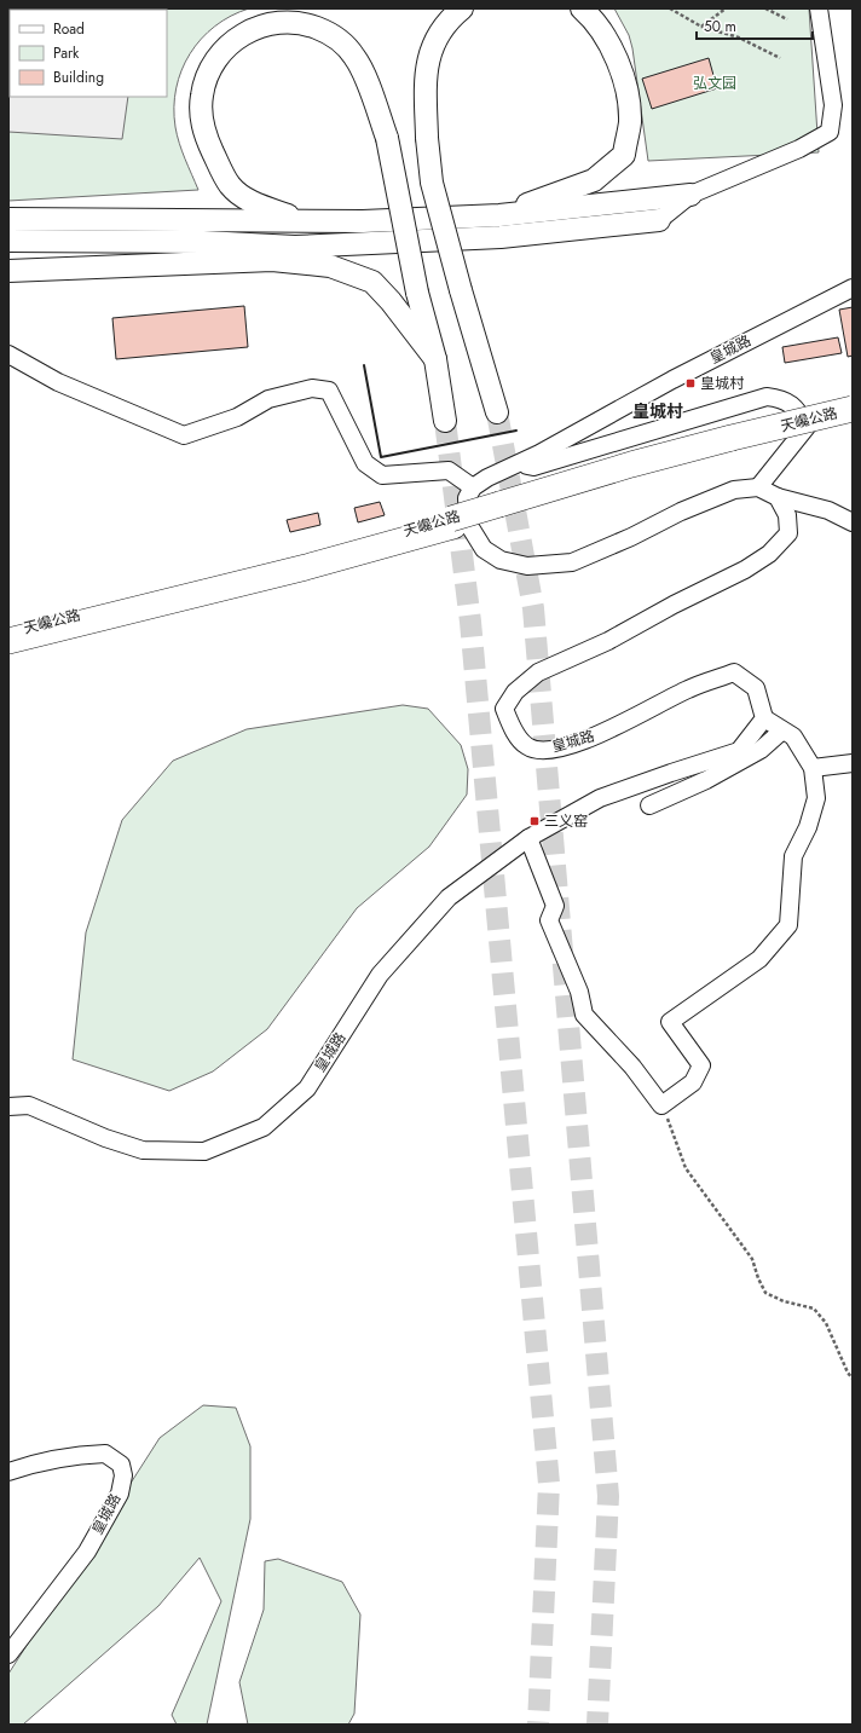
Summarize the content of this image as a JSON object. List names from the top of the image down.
{
  "streets": {
    "highway": ["天巉公路"],
    "street": ["皇城路"]
  },
  "districts": ["皇城村"],
  "parks": ["弘文园"],
  "places": {
    "transit": ["皇城村", "三义窑"]
  },
  "legend": ["Road", "Park", "Building"],
  "scale_bar": "50 m"
}
